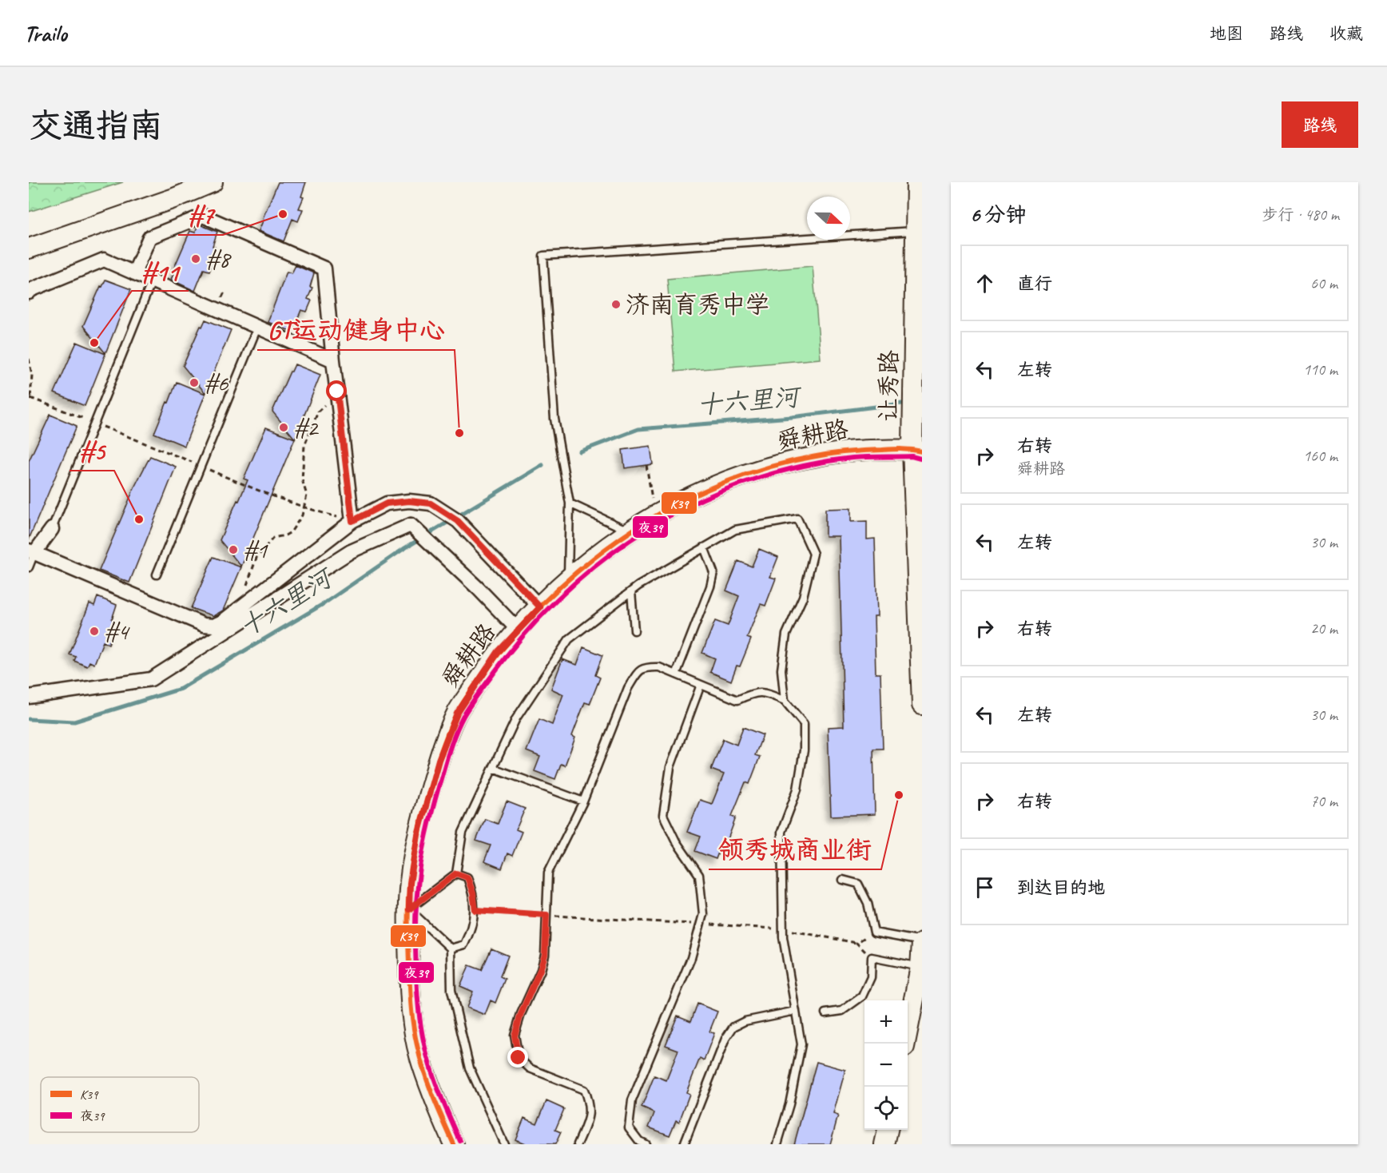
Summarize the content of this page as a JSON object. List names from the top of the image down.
{
  "streets": {
    "street": ["让秀路", "舜耕路"]
  },
  "crossings": [
    ["让秀路", "舜耕路"]
  ],
  "water": ["十六里河"],
  "places": [
    "#7",
    "#8",
    "济南育秀中学",
    "#11",
    "#6",
    "#2",
    "GT运动健身中心",
    "#5",
    "#1",
    "#4",
    "领秀城商业街"
  ],
  "lines": ["transit line K39", "transit line 夜39"],
  "legend": ["K39", "夜39"],
  "north": "right",
  "page": {
    "header": "Trailo",
    "nav": ["地图", "路线", "收藏"],
    "buttons": "路线",
    "title": "交通指南",
    "heading": ["6 分钟", "步行 · 480 m"],
    "list": [
      ["直行", "60 m"],
      ["左转", "110 m"],
      ["右转", "舜耕路", "160 m"],
      ["左转", "30 m"],
      ["右转", "20 m"],
      ["左转", "30 m"],
      ["右转", "70 m"],
      "到达目的地"
    ],
    "map_buttons": ["+", "−"]
  }
}
